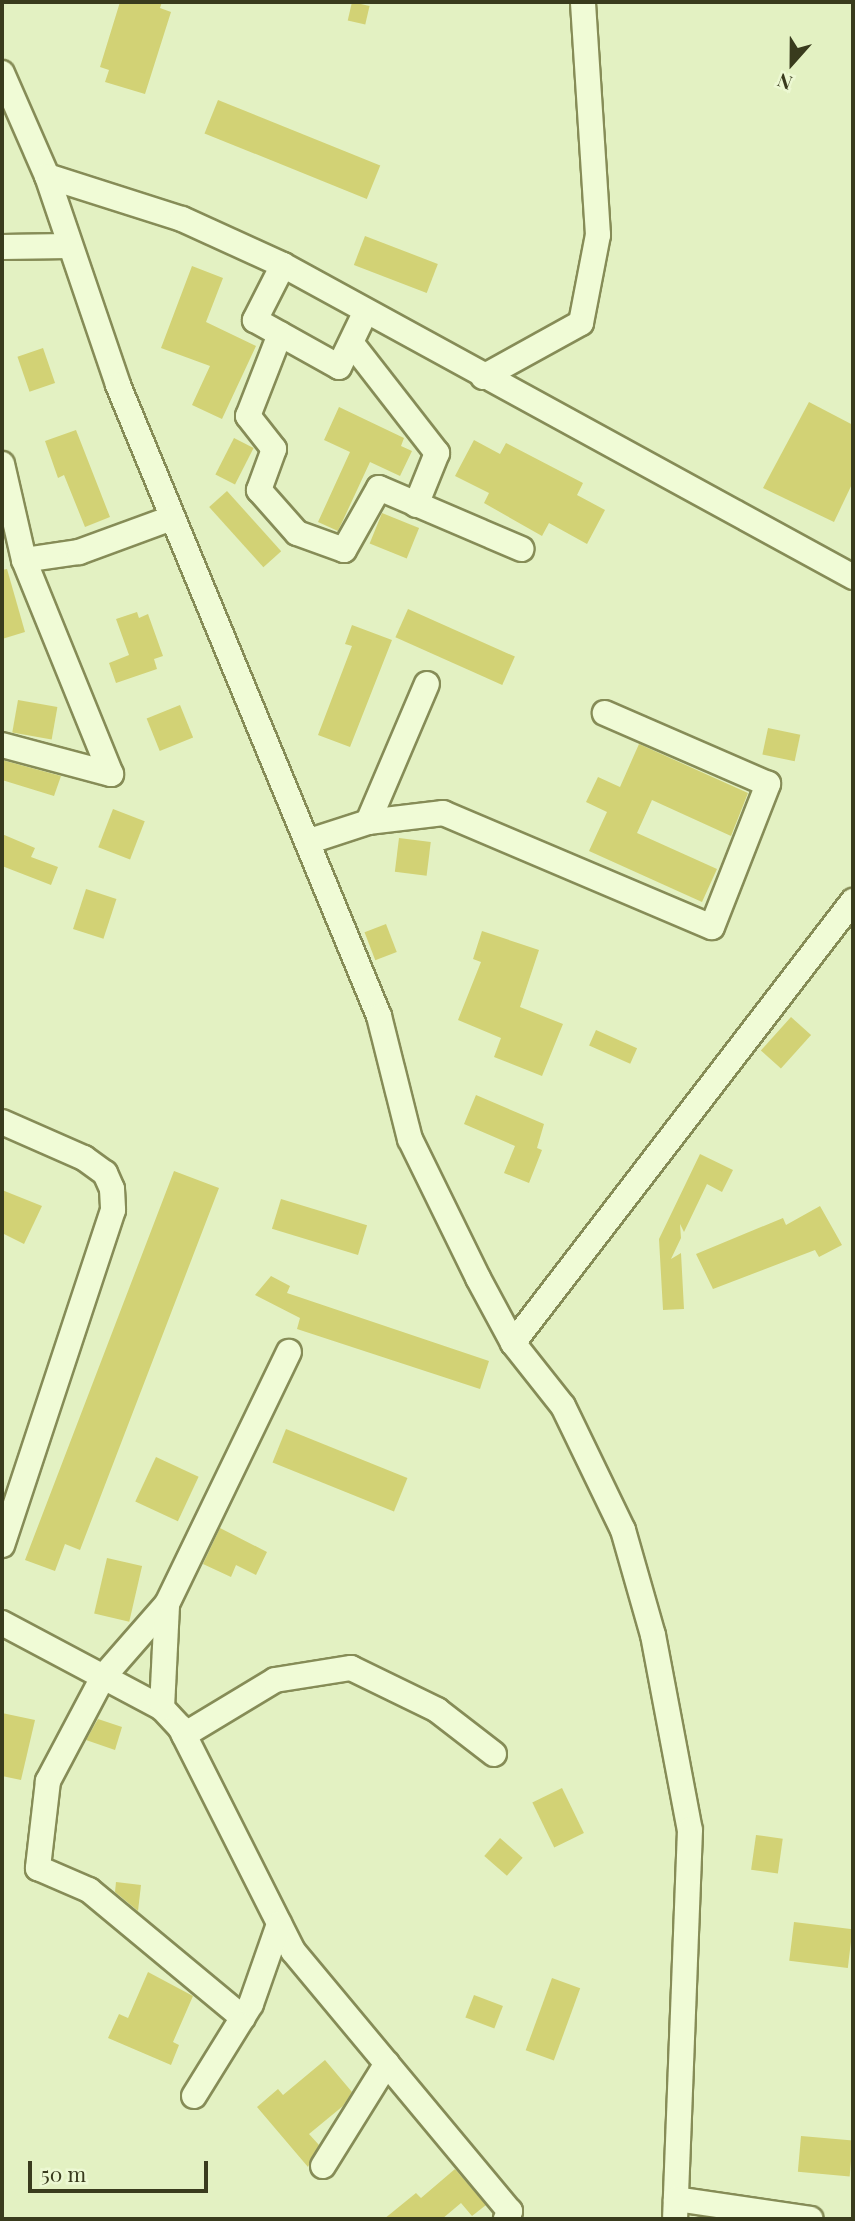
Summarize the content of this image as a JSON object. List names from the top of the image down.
{
  "scale_bar": "50 m",
  "north": "bottom"
}
